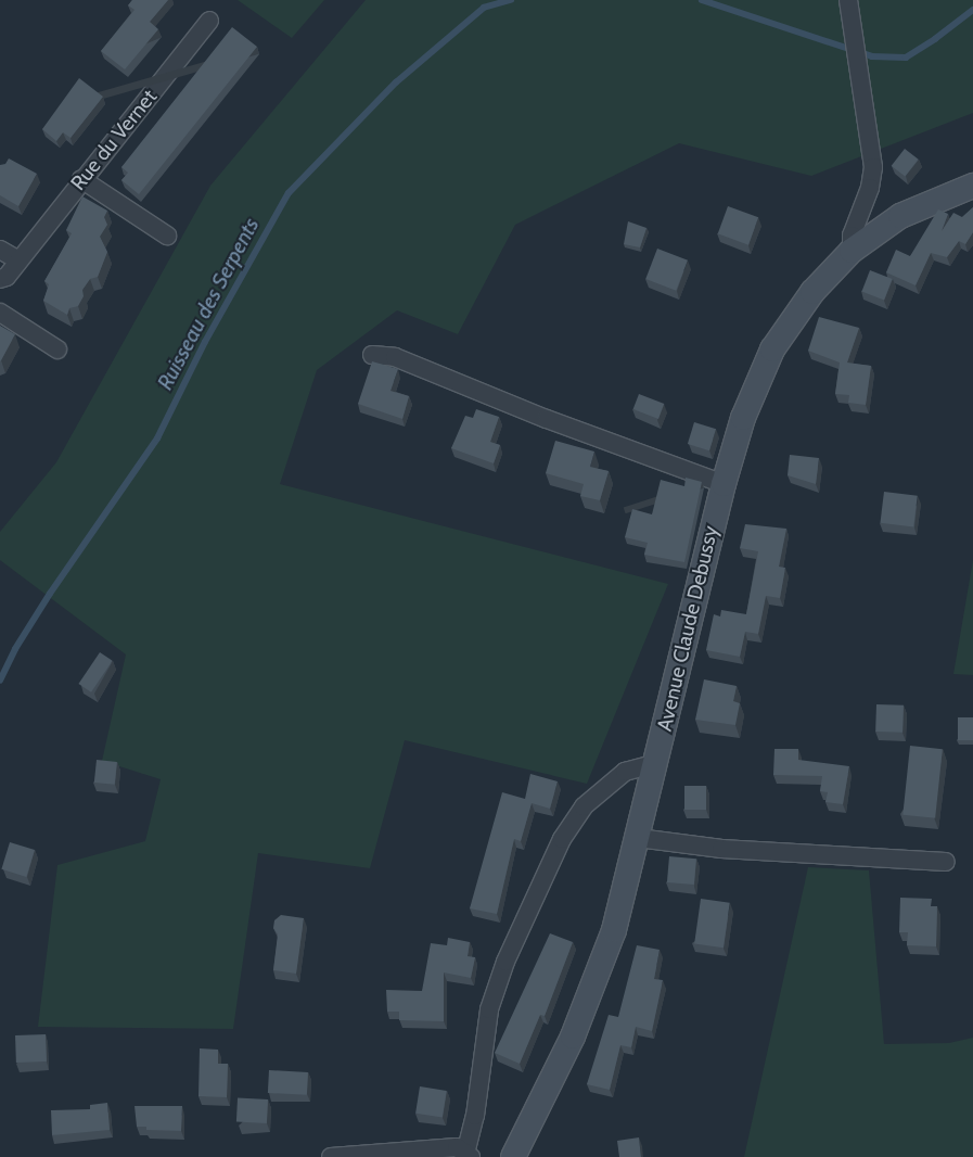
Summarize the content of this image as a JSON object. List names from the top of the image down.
{
  "streets": {
    "main road": ["Avenue Claude Debussy"],
    "street": ["Rue du Vernet"]
  },
  "water": ["Ruisseau des Serpents"]
}
